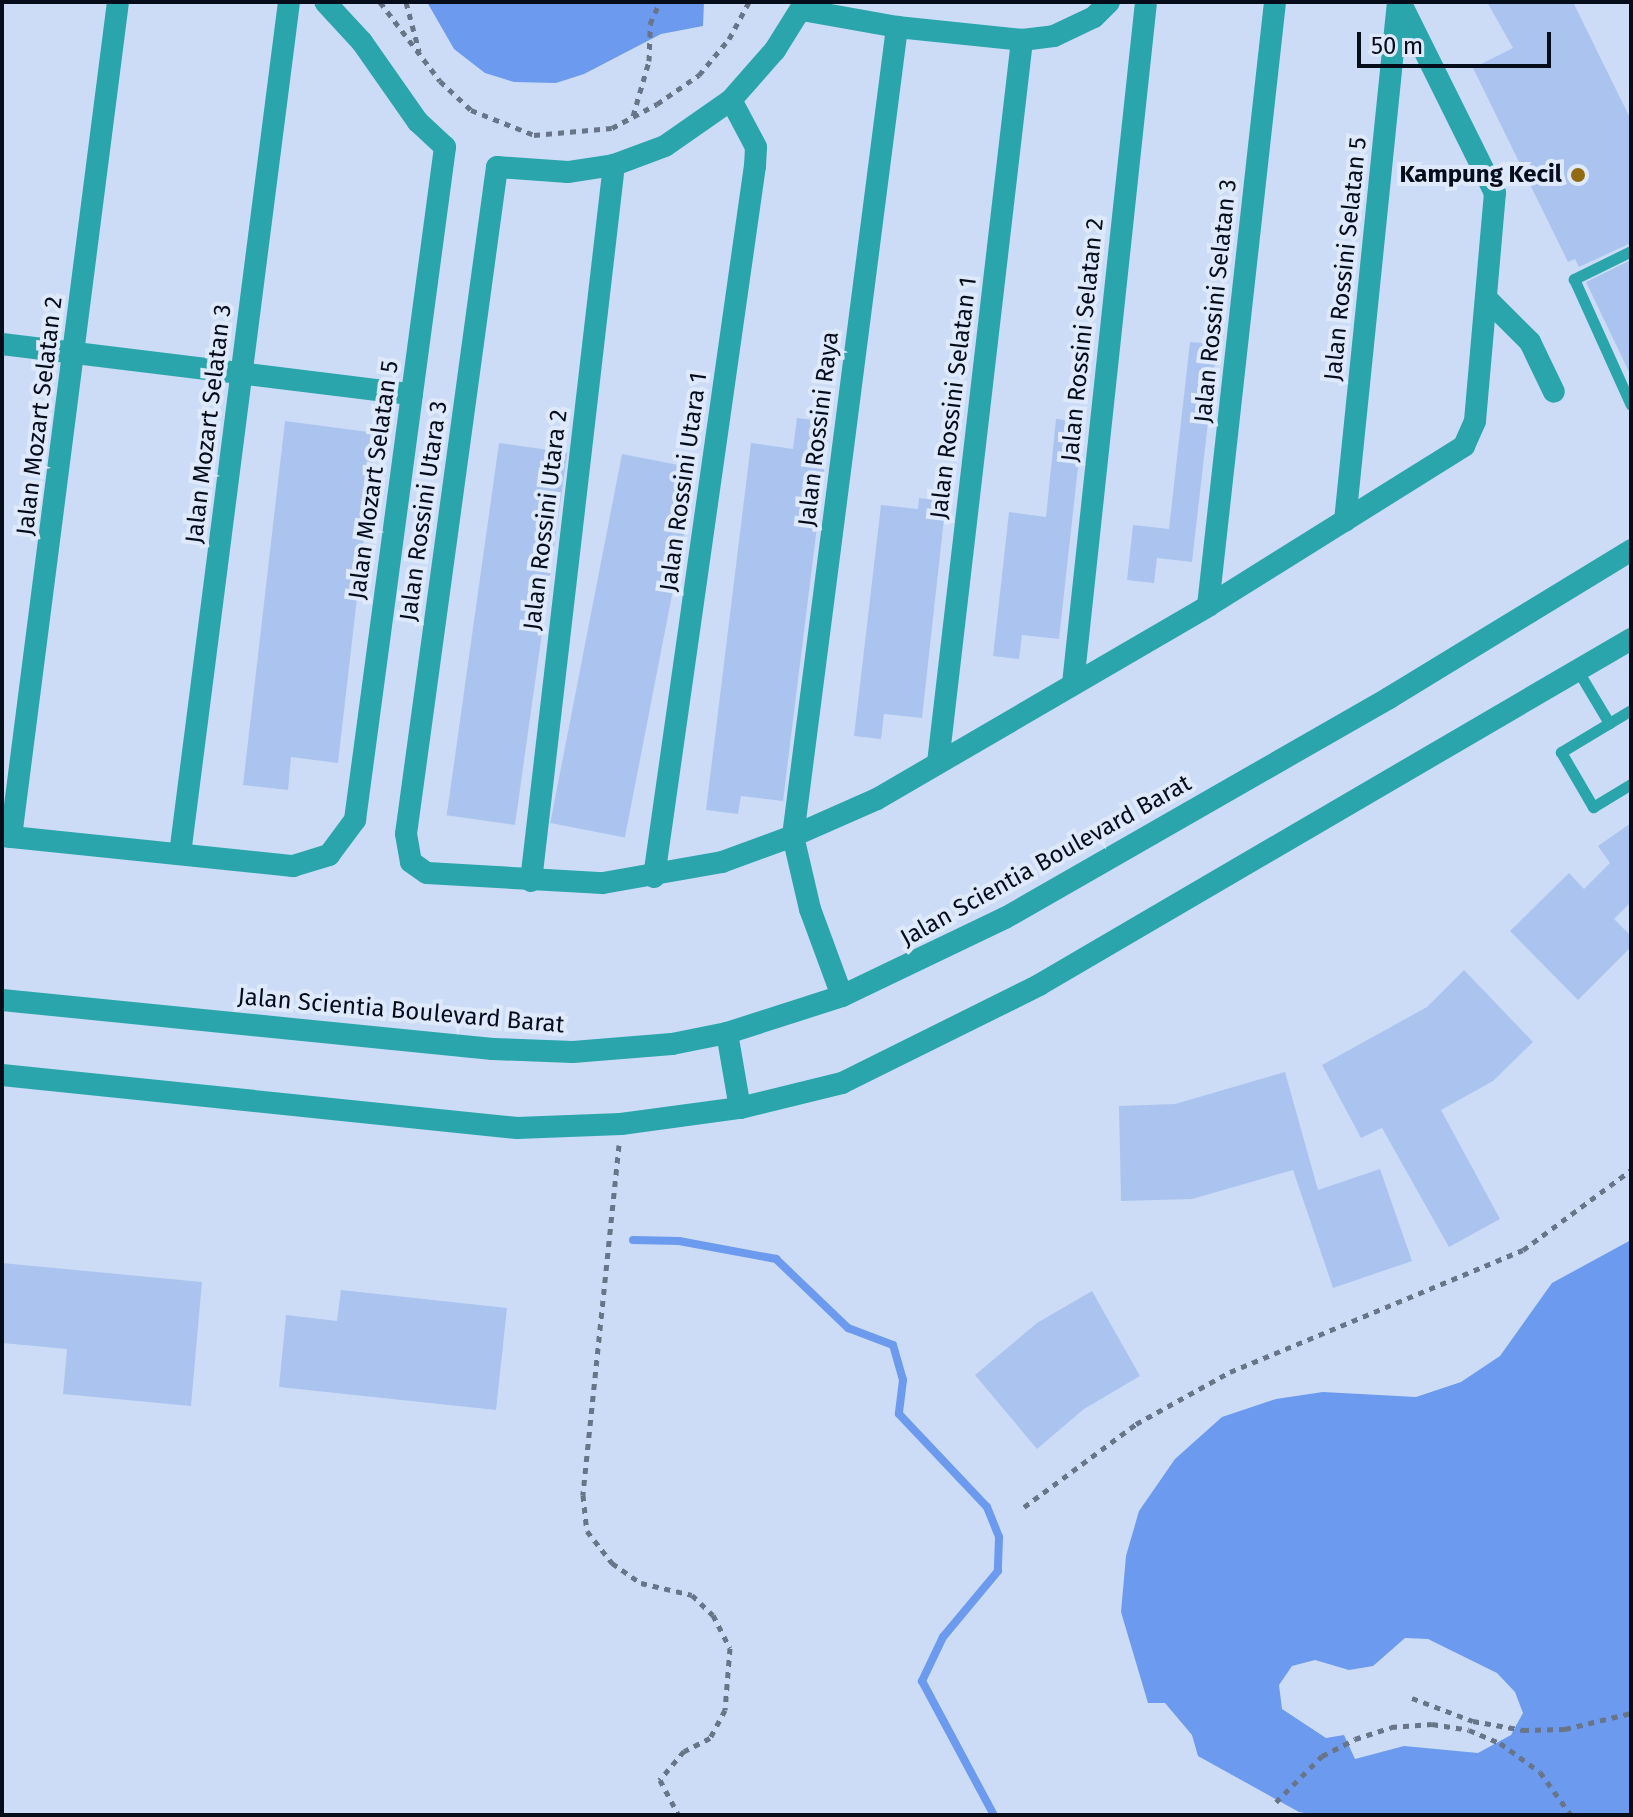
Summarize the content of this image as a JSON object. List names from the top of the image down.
{
  "streets": {
    "street": [
      "Jalan Rossini Selatan 5",
      "Jalan Rossini Selatan 3",
      "Jalan Rossini Selatan 2",
      "Jalan Rossini Selatan 1",
      "Jalan Mozart Selatan 2",
      "Jalan Mozart Selatan 3",
      "Jalan Rossini Raya",
      "Jalan Mozart Selatan 5",
      "Jalan Rossini Utara 1",
      "Jalan Rossini Utara 3",
      "Jalan Rossini Utara 2",
      "Jalan Scientia Boulevard Barat"
    ]
  },
  "crossings": [
    ["Jalan Mozart Selatan 3", "Jalan Mozart Selatan 5"],
    ["Jalan Rossini Utara 3", "Jalan Rossini Utara 2"]
  ],
  "places": ["Kampung Kecil"],
  "scale_bar": "50 m"
}
